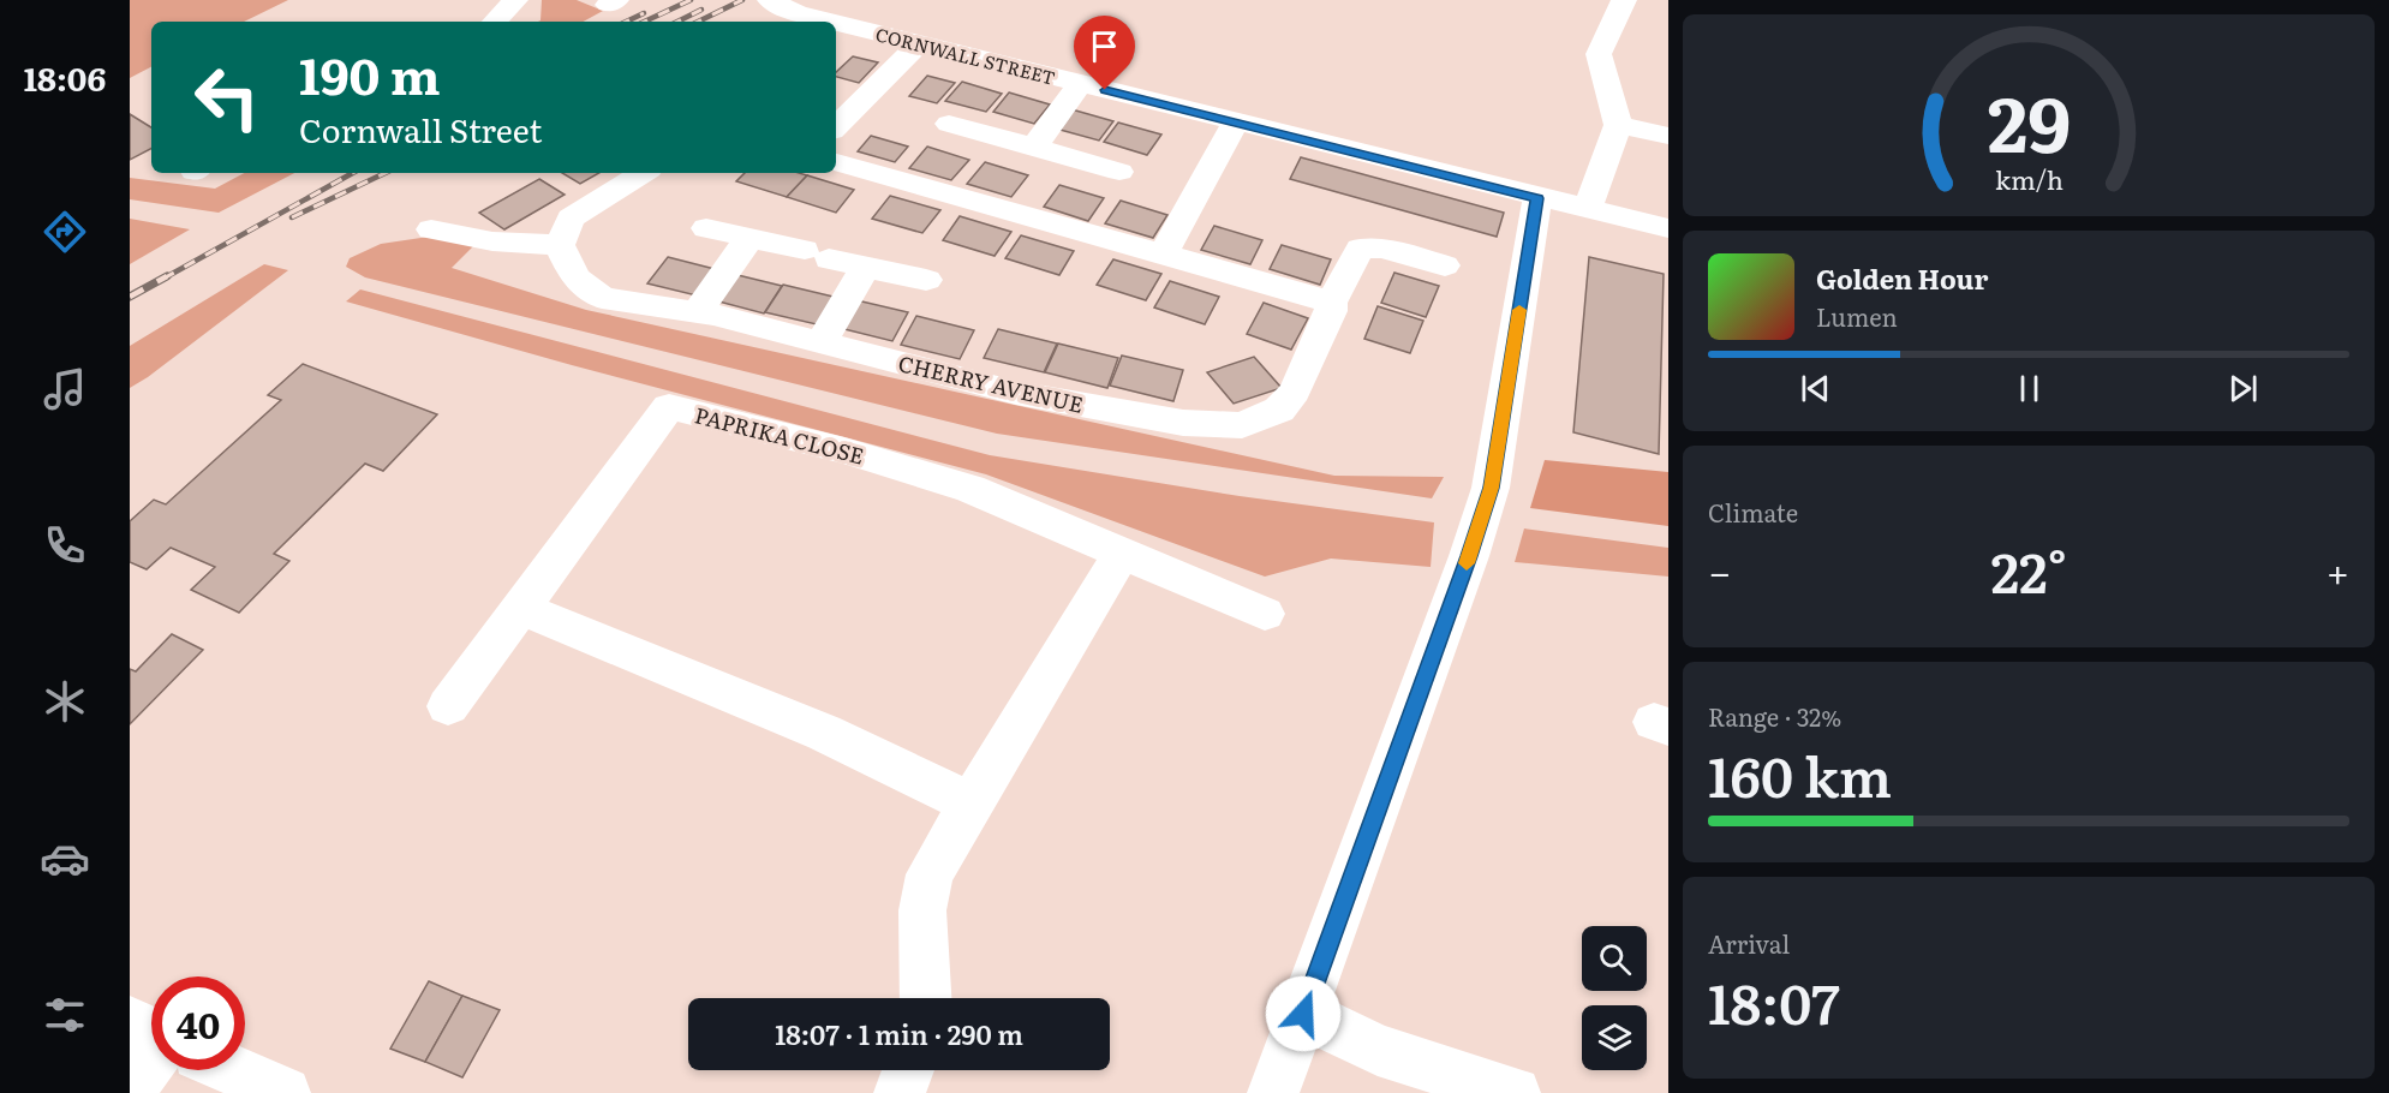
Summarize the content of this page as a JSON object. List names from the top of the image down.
{
  "streets": {
    "street": ["CORNWALL STREET", "CHERRY AVENUE", "PAPRIKA CLOSE"]
  },
  "page": {
    "tabs": "18:06",
    "turn": ["190 m", "Cornwall Street"],
    "song": ["Golden Hour", "Lumen"],
    "tile": [
      "Climate",
      ["Range · 32%", "160 km"],
      ["Arrival", "18:07"]
    ],
    "heat": ["−", "22°", "+"],
    "limit": "40",
    "trip": "18:07 · 1 min · 290 m",
    "gauge": ["29", "km/h"]
  }
}
